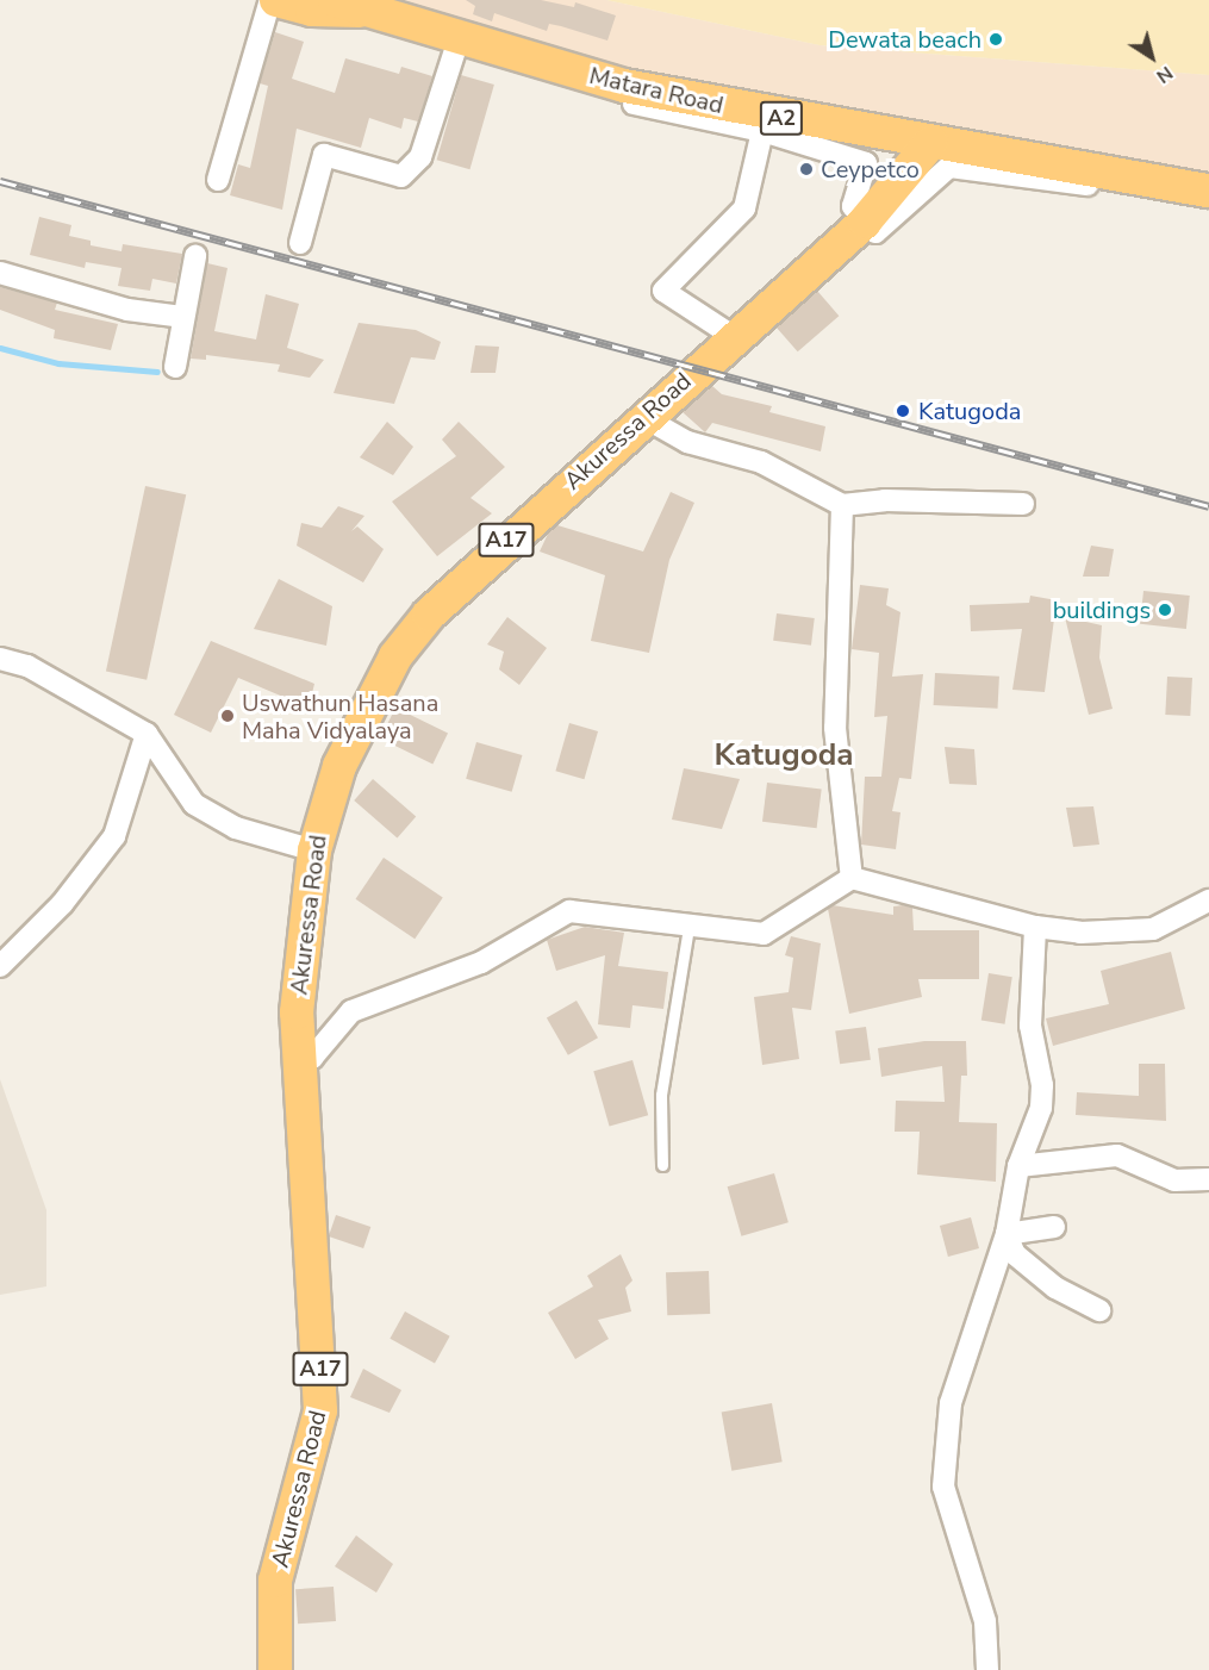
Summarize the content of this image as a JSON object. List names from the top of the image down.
{
  "streets": {
    "highway": [
      "Matara Road",
      "A2",
      "Akuressa Road",
      "A17"
    ]
  },
  "crossings": [
    ["Matara Road", "Akuressa Road"]
  ],
  "districts": ["Katugoda"],
  "places": [
    "Dewata beach",
    "Ceypetco",
    "Katugoda",
    "buildings",
    "Uswathun Hasana Maha Vidyalaya"
  ],
  "north": "bottom right"
}
